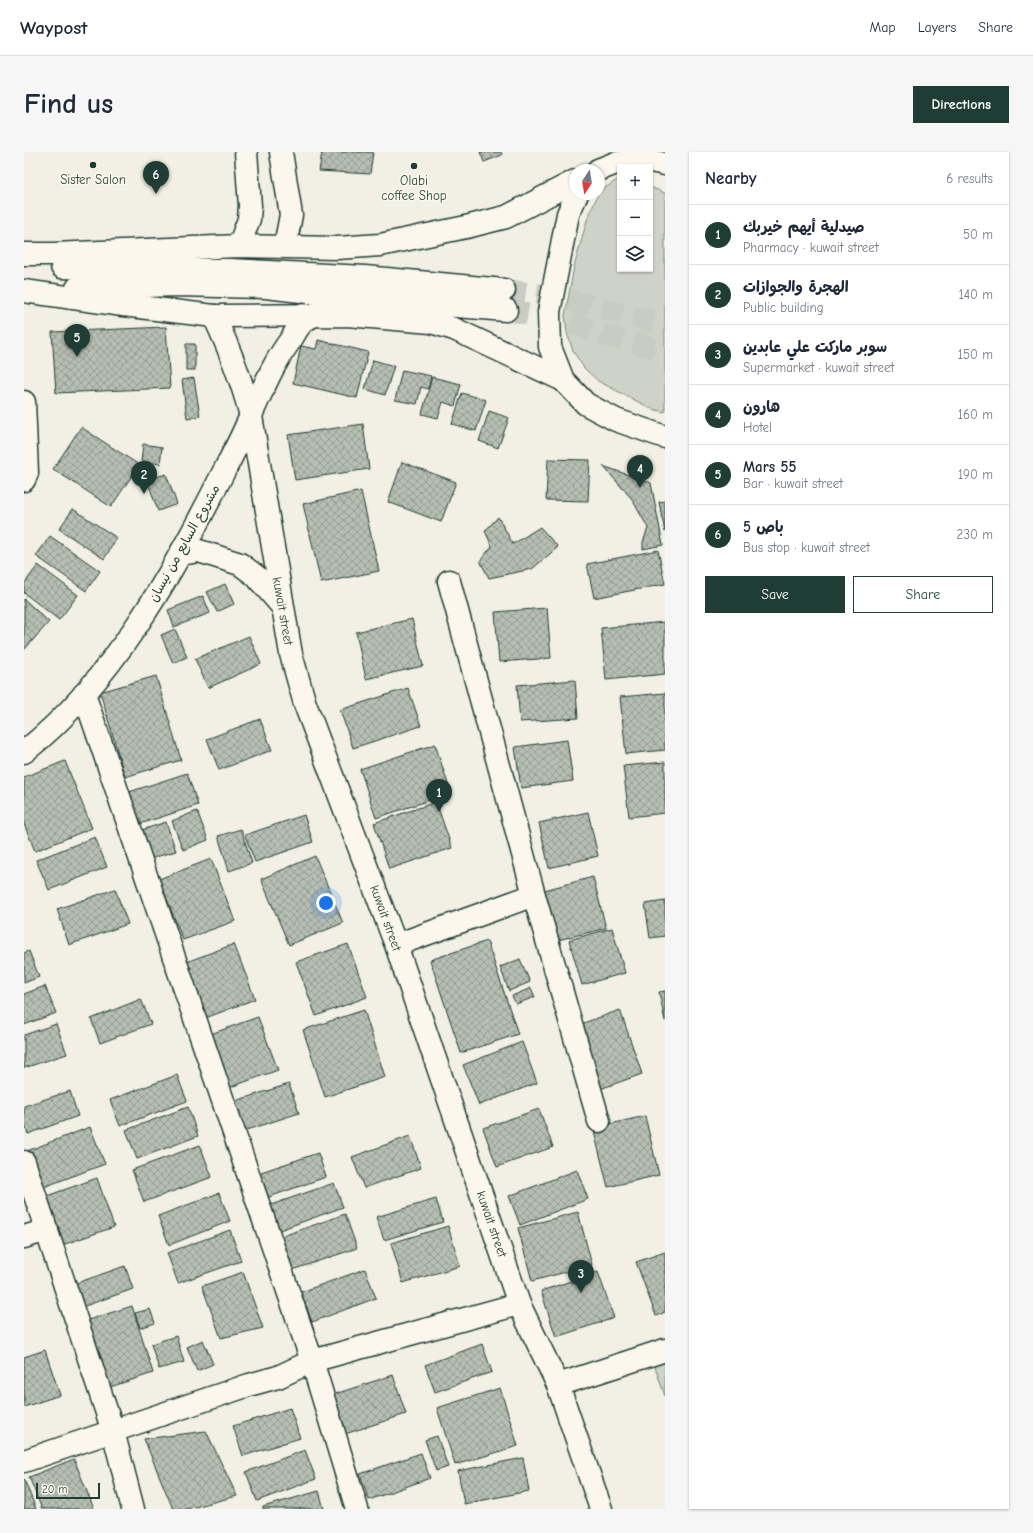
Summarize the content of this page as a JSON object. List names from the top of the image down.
{
  "streets": {
    "street": ["مشروع السابع من نيسان", "kuwait street"]
  },
  "crossings": [
    ["مشروع السابع من نيسان", "kuwait street"]
  ],
  "places": ["Sister Salon", "Olabi coffee Shop"],
  "scale_bar": "20 m",
  "north": "bottom",
  "page": {
    "header": "Waypost",
    "nav": ["Map", "Layers", "Share"],
    "buttons": [
      "Directions",
      ["Save", "Share"]
    ],
    "title": "Find us",
    "heading": ["Nearby", "6 results"],
    "pins": [
      "6",
      "5",
      "4",
      "2",
      "1",
      "3"
    ],
    "map_buttons": ["+", "−"],
    "list": [
      {
        "mark": "1",
        "name": "صيدلية أيهم خيربك",
        "note": "Pharmacy · kuwait street",
        "value": "50 m"
      },
      {
        "mark": "2",
        "name": "الهجرة والجوازات",
        "note": "Public building",
        "value": "140 m"
      },
      {
        "mark": "3",
        "name": "سوبر ماركت علي عابدين",
        "note": "Supermarket · kuwait street",
        "value": "150 m"
      },
      {
        "mark": "4",
        "name": "هارون",
        "note": "Hotel",
        "value": "160 m"
      },
      {
        "mark": "5",
        "name": "Mars 55",
        "note": "Bar · kuwait street",
        "value": "190 m"
      },
      {
        "mark": "6",
        "name": "باص 5",
        "note": "Bus stop · kuwait street",
        "value": "230 m"
      }
    ],
    "scale": "20 m"
  }
}
